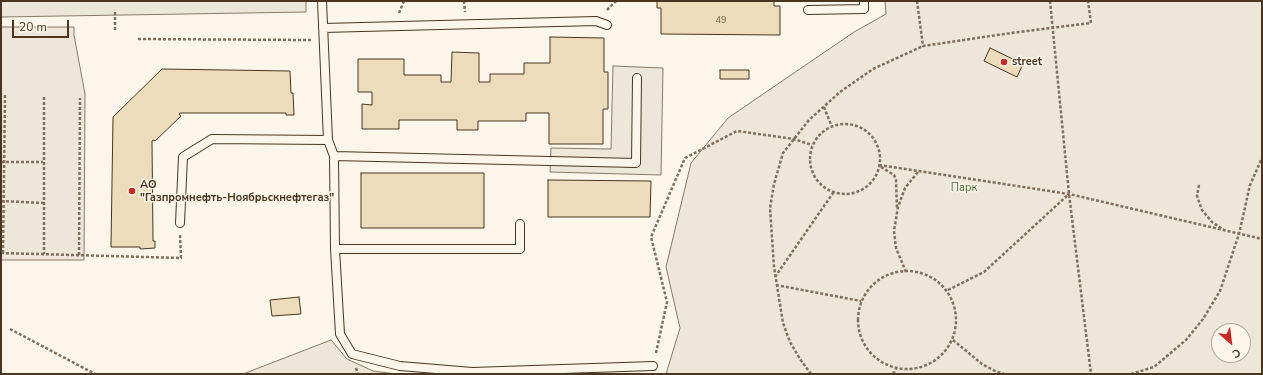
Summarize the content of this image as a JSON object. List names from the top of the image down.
{
  "parks": ["Парк"],
  "places": ["street", "АО \"Газпромнефть-Ноябрьскнефтегаз\""],
  "house_numbers": ["49"],
  "scale_bar": "20 m",
  "north": "bottom right"
}
